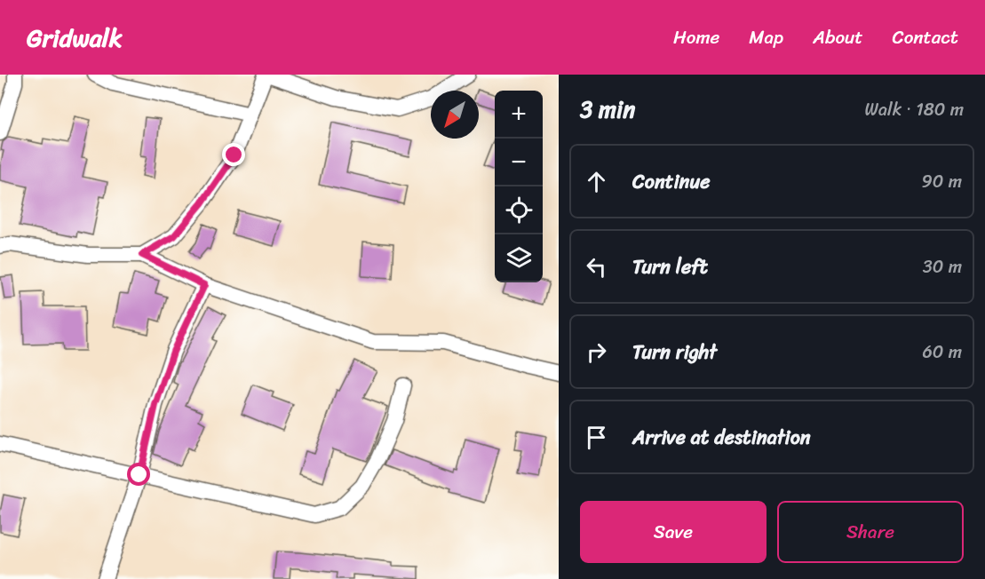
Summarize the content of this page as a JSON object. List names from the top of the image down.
{
  "north": "bottom left",
  "page": {
    "header": "Gridwalk",
    "nav": [
      "Home",
      "Map",
      "About",
      "Contact"
    ],
    "heading": ["3 min", "Walk · 180 m"],
    "map_buttons": ["+", "−"],
    "list": [
      ["Continue", "90 m"],
      ["Turn left", "30 m"],
      ["Turn right", "60 m"],
      "Arrive at destination"
    ],
    "buttons": ["Save", "Share"]
  }
}
